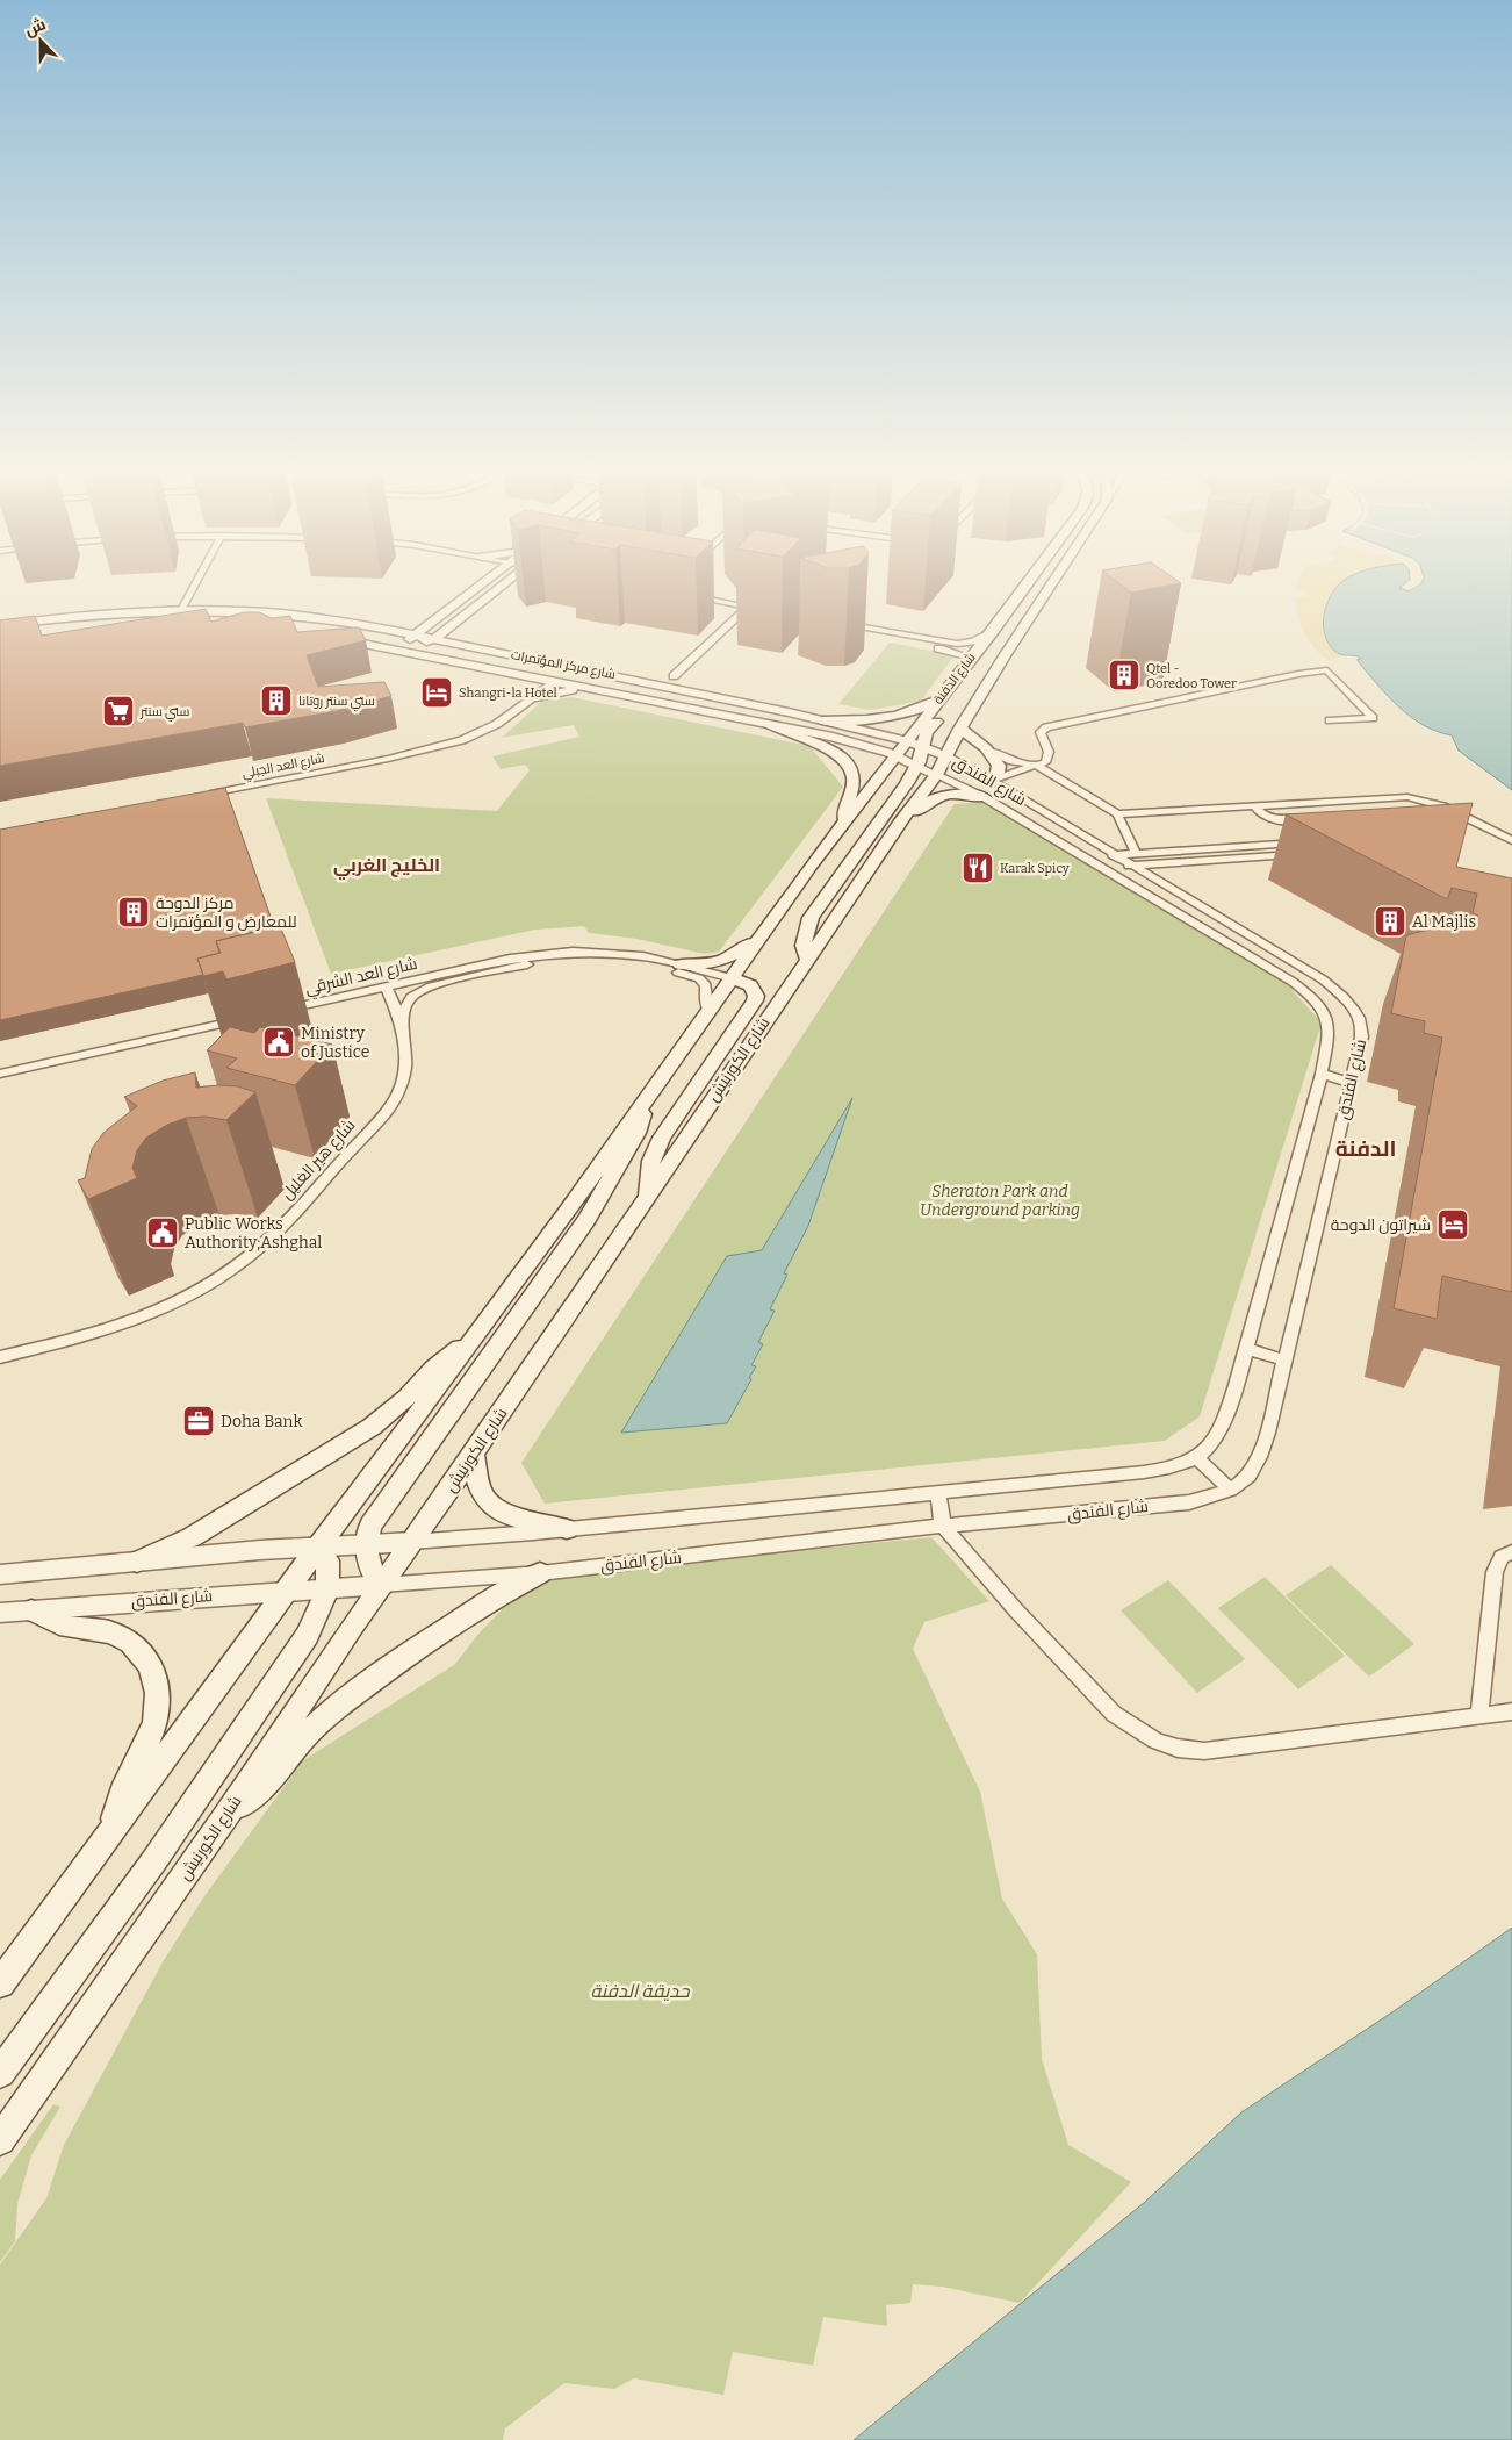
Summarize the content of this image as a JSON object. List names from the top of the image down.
{
  "streets": {
    "main road": ["شارع الدفنة", "شارع الكورنيش"],
    "street": [
      "شارع مركز المؤتمرات",
      "شارع العد الجبلي",
      "شارع الفندق",
      "شارع العد الشرقي",
      "شارع هير الغليل"
    ]
  },
  "crossings": [
    ["شارع مركز المؤتمرات", "شارع الدفنة"],
    ["شارع مركز المؤتمرات", "شارع العد الجبلي"],
    ["شارع مركز المؤتمرات", "شارع الفندق"],
    ["شارع مركز المؤتمرات", "شارع الكورنيش"],
    ["شارع الدفنة", "شارع الفندق"],
    ["شارع الدفنة", "شارع الكورنيش"],
    ["شارع الفندق", "شارع الكورنيش"],
    ["شارع العد الشرقي", "شارع هير الغليل"]
  ],
  "districts": ["الخليج الغربي", "الدفنة"],
  "parks": ["Sheraton Park and Underground parking", "حديقة الدفنة"],
  "places": {
    "building": [
      "Qtel - Ooredoo Tower",
      "ستي سنتر روتانا",
      "مركز الدوحة للمعارض و المؤتمرات",
      "Al Majlis"
    ],
    "hotel": ["Shangri-la Hotel", "شيراتون الدوحة"],
    "supermarket": ["ستي سنتر"],
    "restaurant": ["Karak Spicy"],
    "public building": ["Ministry of Justice", "Public Works Authority;Ashghal"],
    "office": ["Doha Bank"]
  },
  "north": "top"
}
